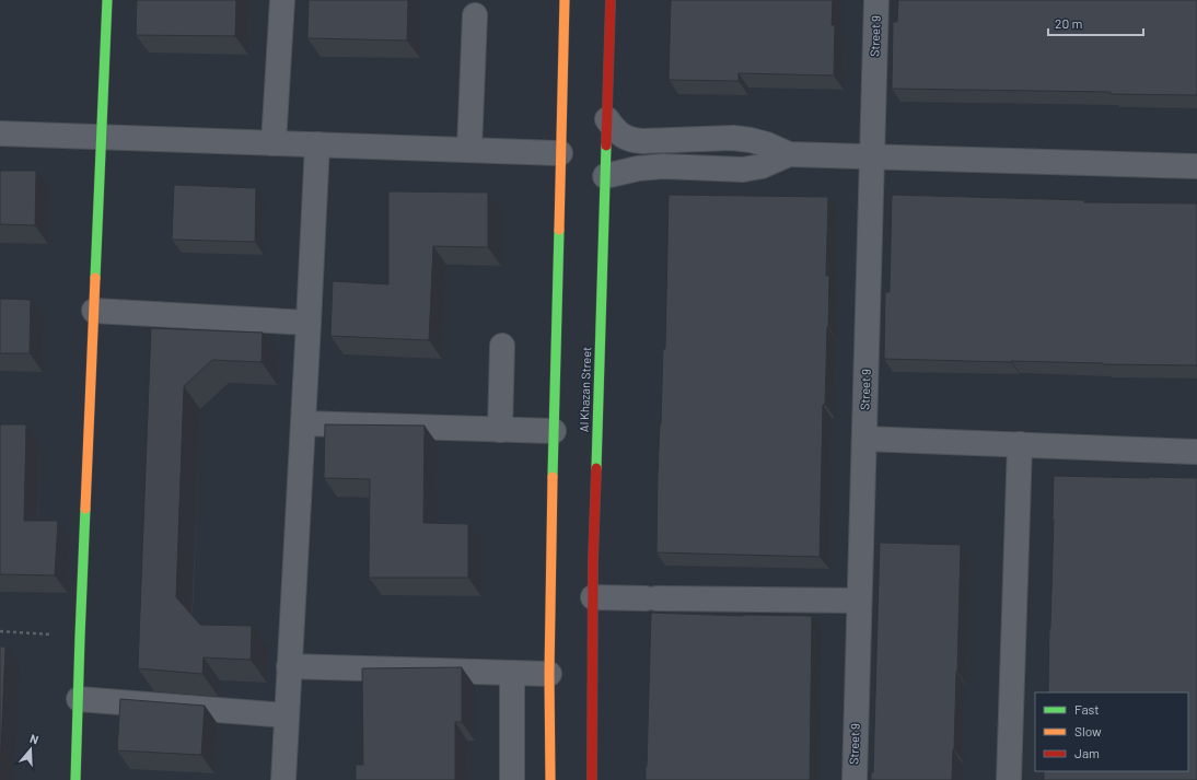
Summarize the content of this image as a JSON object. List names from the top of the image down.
{
  "streets": {
    "main road": ["Al Khazan Street"],
    "street": ["Street 9"]
  },
  "legend": ["Fast", "Slow", "Jam"],
  "scale_bar": "20 m",
  "north": "top"
}
